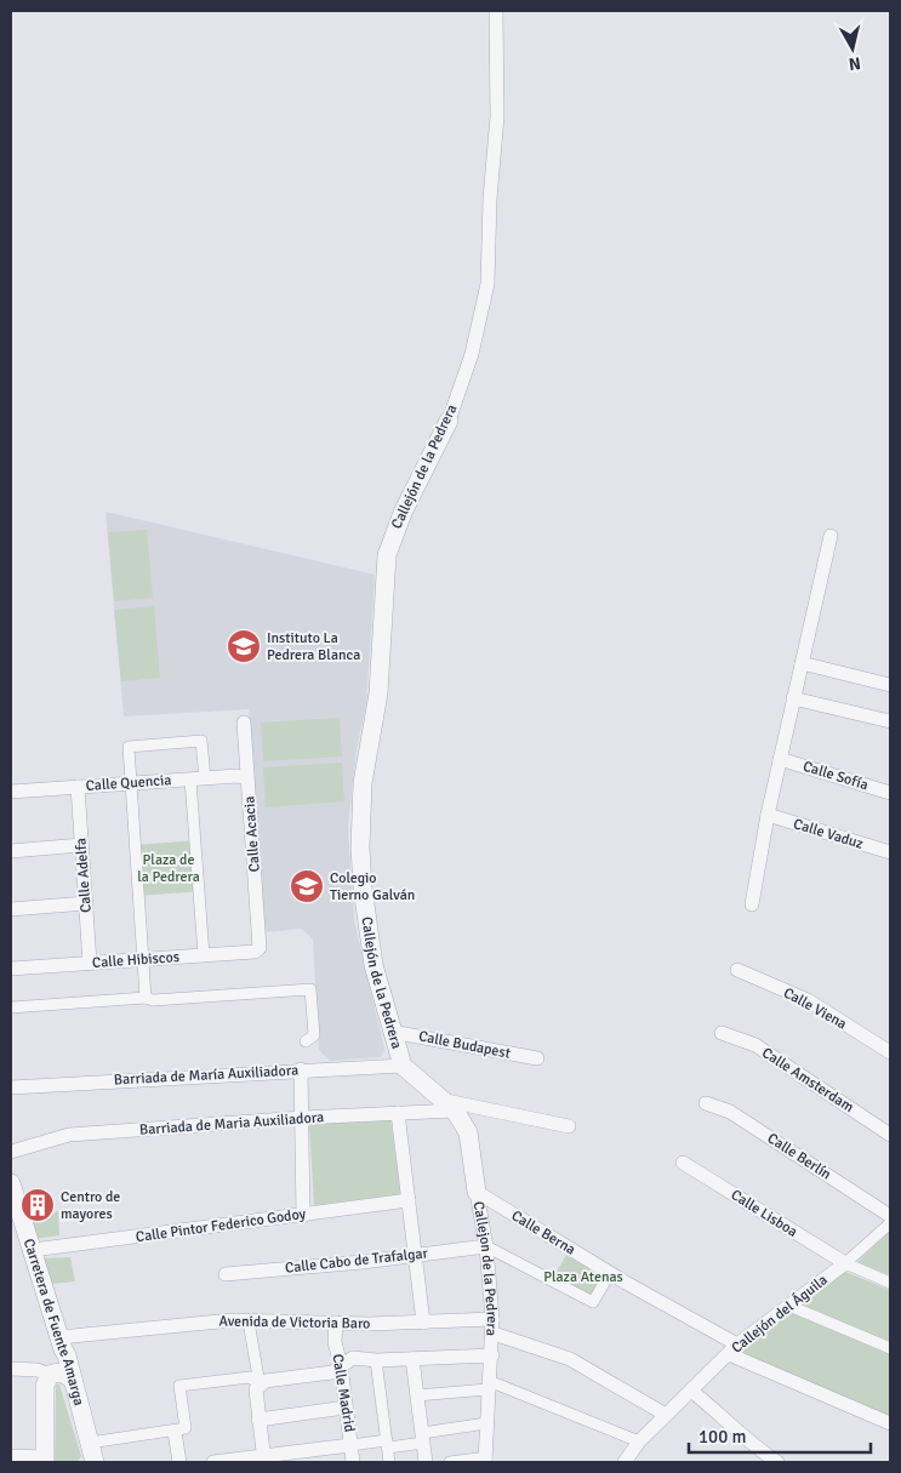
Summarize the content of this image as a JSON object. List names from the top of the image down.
{
  "streets": {
    "street": [
      "Callejón de la Pedrera",
      "Calle Sofía",
      "Calle Quencia",
      "Calle Acacia",
      "Calle Vaduz",
      "Calle Adelfa",
      "Calle Hibiscos",
      "Calle Viena",
      "Calle Budapest",
      "Barriada de María Auxiliadora",
      "Calle Amsterdam",
      "Barriada de Maria Auxiliadora",
      "Calle Berlín",
      "Calle Lisboa",
      "Calle Pintor Federico Godoy",
      "Calle Berna",
      "Calle Cabo de Trafalgar",
      "Callejon de la Pedrera",
      "Callejón del Águila",
      "Carretera de Fuente Amarga",
      "Avenida de Victoria Baro",
      "Calle Madrid"
    ]
  },
  "crossings": [
    ["Callejón de la Pedrera", "Calle Budapest"],
    ["Callejón de la Pedrera", "Barriada de María Auxiliadora"],
    ["Callejón de la Pedrera", "Callejon de la Pedrera"],
    ["Calle Quencia", "Calle Acacia"],
    ["Calle Quencia", "Calle Adelfa"],
    ["Calle Acacia", "Calle Hibiscos"],
    ["Calle Adelfa", "Calle Hibiscos"],
    ["Barriada de María Auxiliadora", "Callejon de la Pedrera"],
    ["Barriada de Maria Auxiliadora", "Callejon de la Pedrera"],
    ["Calle Lisboa", "Callejón del Águila"],
    ["Calle Pintor Federico Godoy", "Carretera de Fuente Amarga"],
    ["Calle Berna", "Callejon de la Pedrera"],
    ["Calle Berna", "Callejón del Águila"],
    ["Calle Cabo de Trafalgar", "Callejon de la Pedrera"],
    ["Callejon de la Pedrera", "Avenida de Victoria Baro"],
    ["Carretera de Fuente Amarga", "Avenida de Victoria Baro"],
    ["Avenida de Victoria Baro", "Calle Madrid"]
  ],
  "parks": ["Plaza de la Pedrera", "Plaza Atenas"],
  "places": {
    "school or university": ["Instituto La Pedrera Blanca", "Colegio Tierno Galván"],
    "building": ["Centro de mayores"]
  },
  "scale_bar": "100 m",
  "north": "bottom"
}
